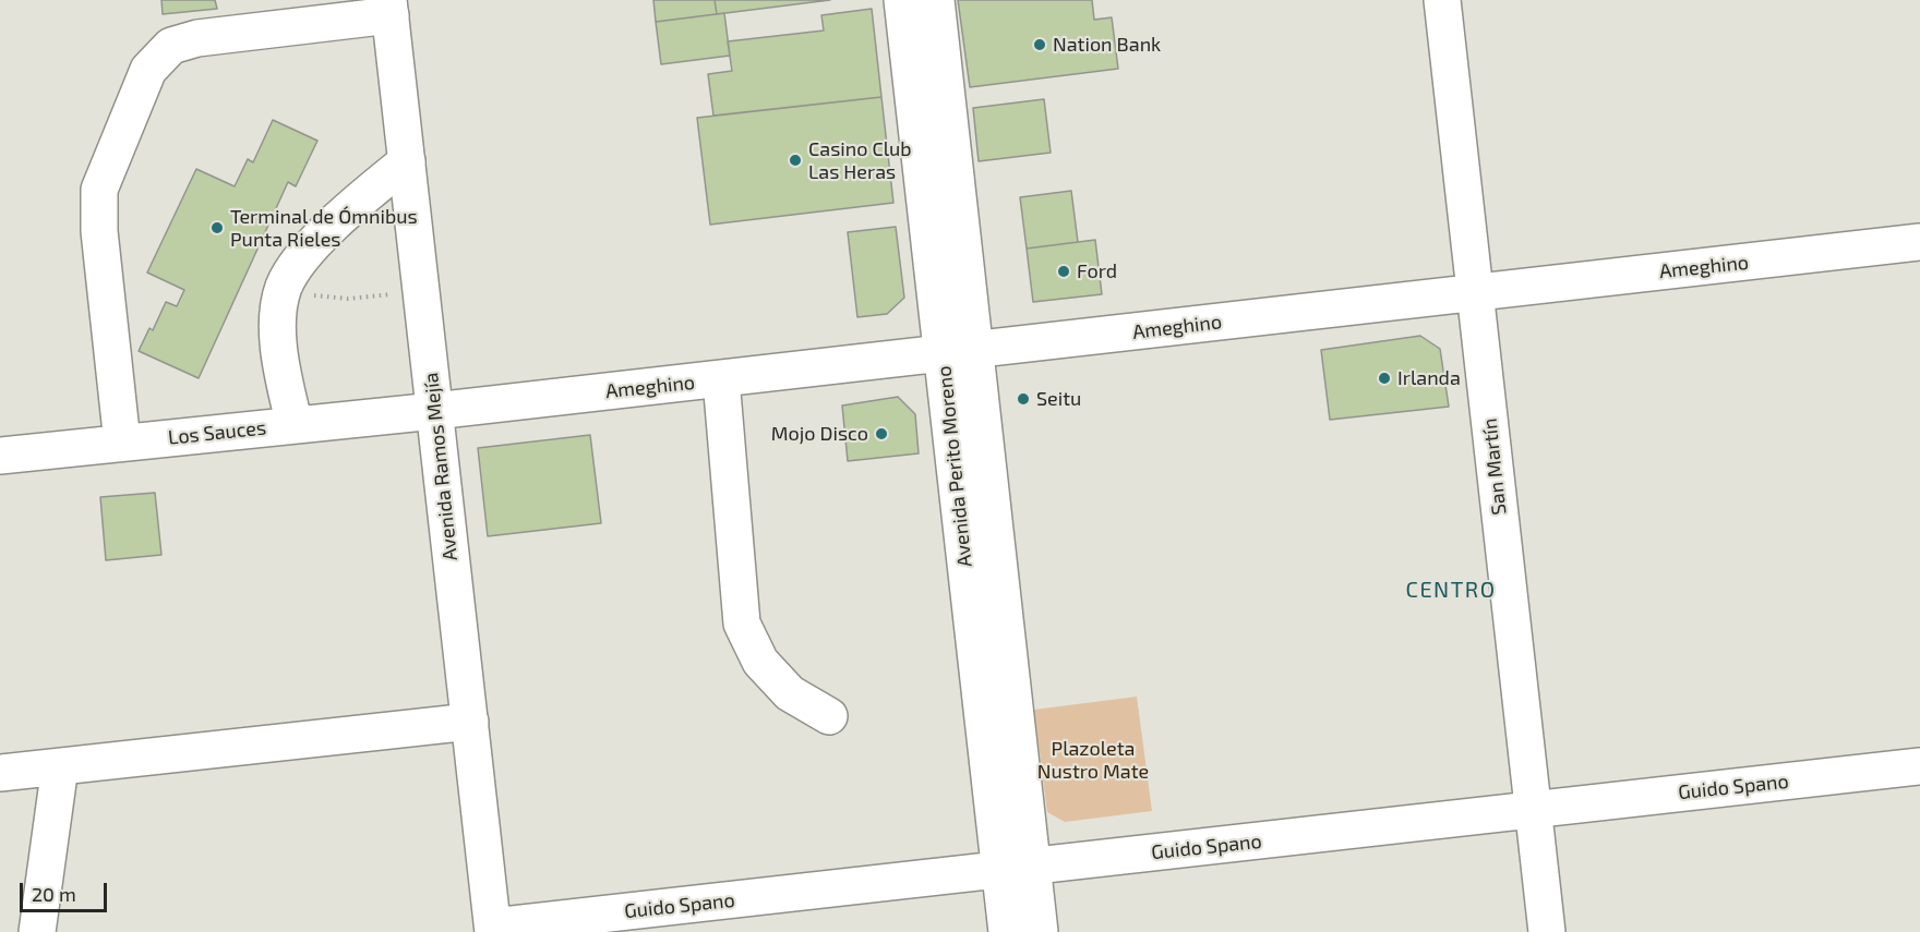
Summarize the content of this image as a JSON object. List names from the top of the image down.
{
  "streets": {
    "street": [
      "Ameghino",
      "Los Sauces",
      "Avenida Ramos Mejía",
      "Avenida Perito Moreno",
      "San Martín",
      "Guido Spano"
    ]
  },
  "crossings": [
    ["Ameghino", "Los Sauces"],
    ["Ameghino", "Avenida Ramos Mejía"],
    ["Ameghino", "Avenida Perito Moreno"],
    ["Ameghino", "San Martín"],
    ["Los Sauces", "Avenida Ramos Mejía"],
    ["Avenida Ramos Mejía", "Guido Spano"],
    ["Avenida Perito Moreno", "Guido Spano"],
    ["San Martín", "Guido Spano"]
  ],
  "districts": ["CENTRO"],
  "parks": ["Plazoleta Nustro Mate"],
  "places": [
    "Nation Bank",
    "Casino Club Las Heras",
    "Terminal de Ómnibus Punta Rieles",
    "Ford",
    "Irlanda",
    "Seitu",
    "Mojo Disco"
  ],
  "scale_bar": "20 m"
}
